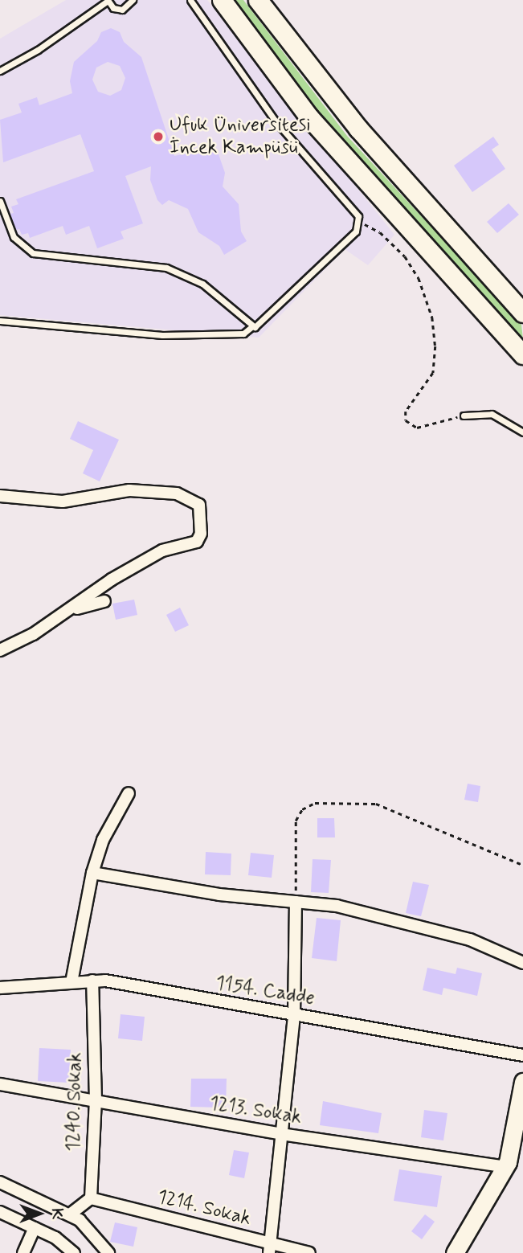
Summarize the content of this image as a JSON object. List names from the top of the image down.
{
  "streets": {
    "street": [
      "1154. Cadde",
      "1240. Sokak",
      "1213. Sokak",
      "1214. Sokak"
    ]
  },
  "crossings": [
    ["1154. Cadde", "1240. Sokak"],
    ["1240. Sokak", "1213. Sokak"],
    ["1240. Sokak", "1214. Sokak"]
  ],
  "places": ["Ufuk Üniversitesi İncek Kampüsü"],
  "north": "right"
}
